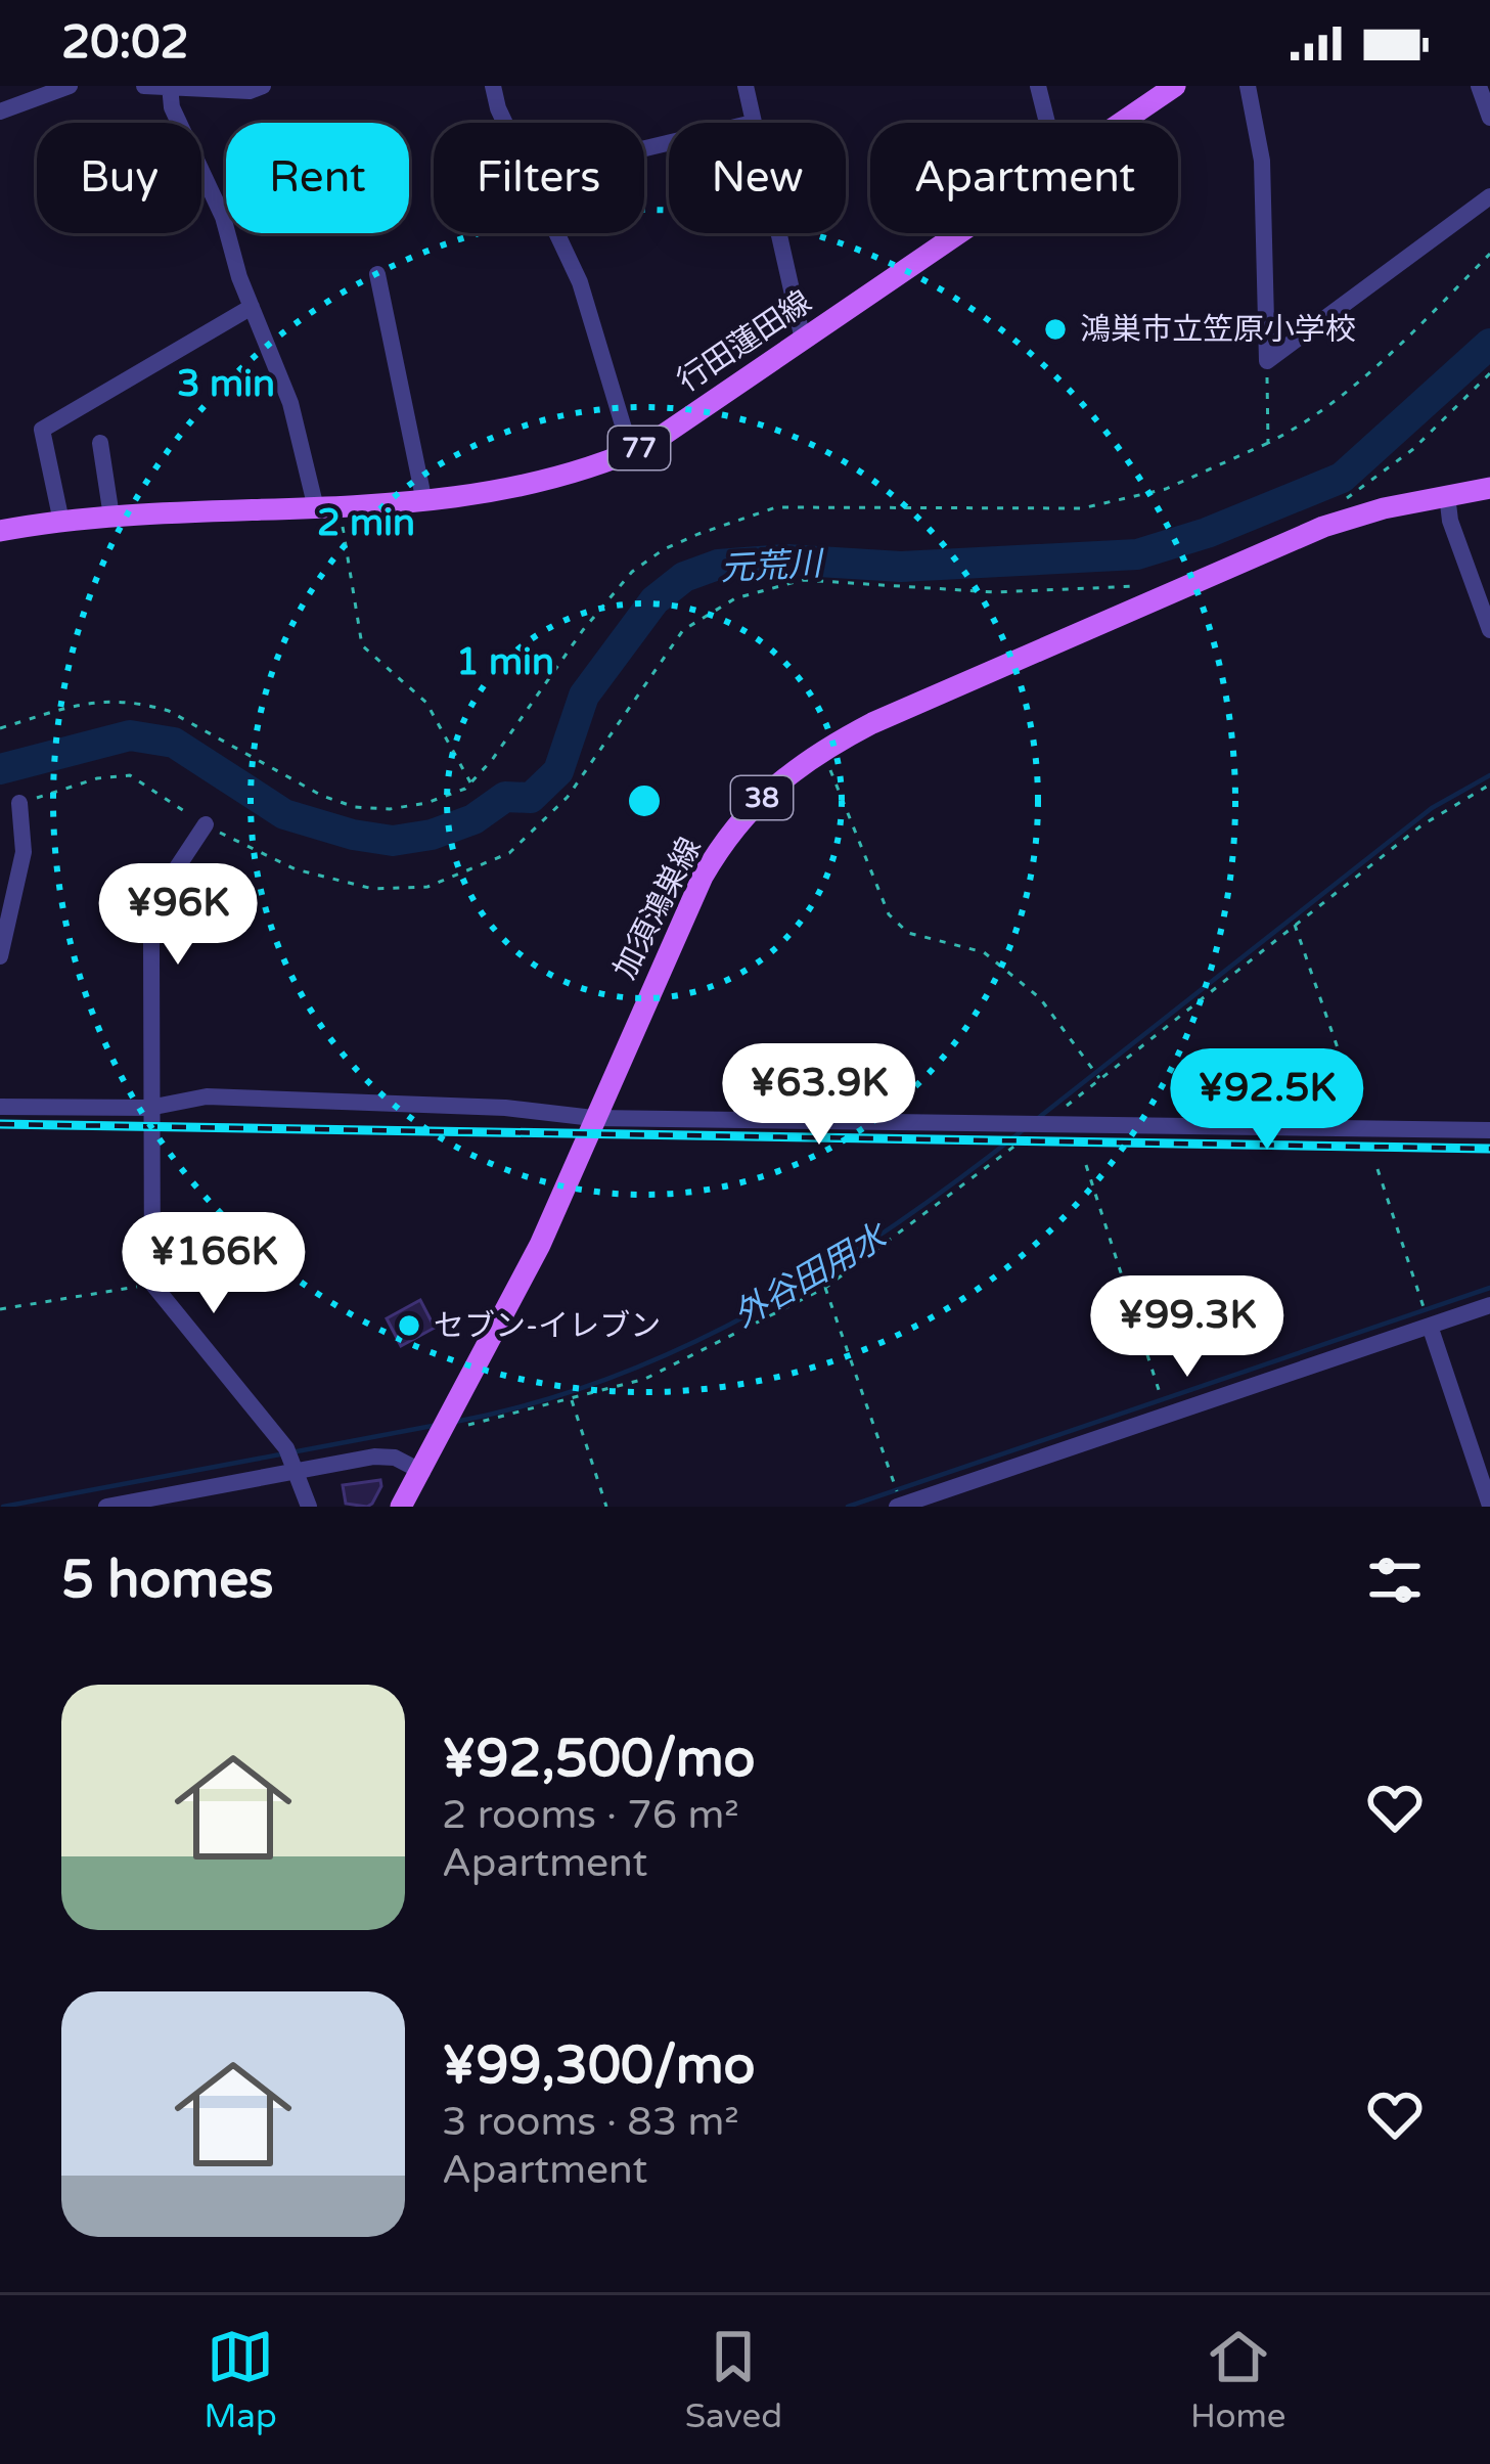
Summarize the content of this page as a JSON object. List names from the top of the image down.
{
  "streets": {
    "main road": [
      "行田蓮田線",
      "77",
      "38",
      "加須鴻巣線"
    ]
  },
  "water": ["元荒川", "外谷田用水"],
  "places": ["鴻巣市立笠原小学校", "セブン-イレブン"],
  "page": {
    "status": "20:02",
    "chip": [
      "Buy",
      "Rent",
      "Filters",
      "New",
      "Apartment"
    ],
    "price": [
      "¥96K",
      "¥63.9K",
      "¥92.5K",
      "¥166K",
      "¥99.3K"
    ],
    "heading": "5 homes",
    "list": [
      {
        "name": "¥92,500/mo",
        "note": "2 rooms · 76 m² · Apartment"
      },
      {
        "name": "¥99,300/mo",
        "note": "3 rooms · 83 m² · Apartment"
      }
    ],
    "tabs": ["Map", "Saved", "Home"]
  },
  "rings": ["3 min", "2 min", "1 min"]
}
